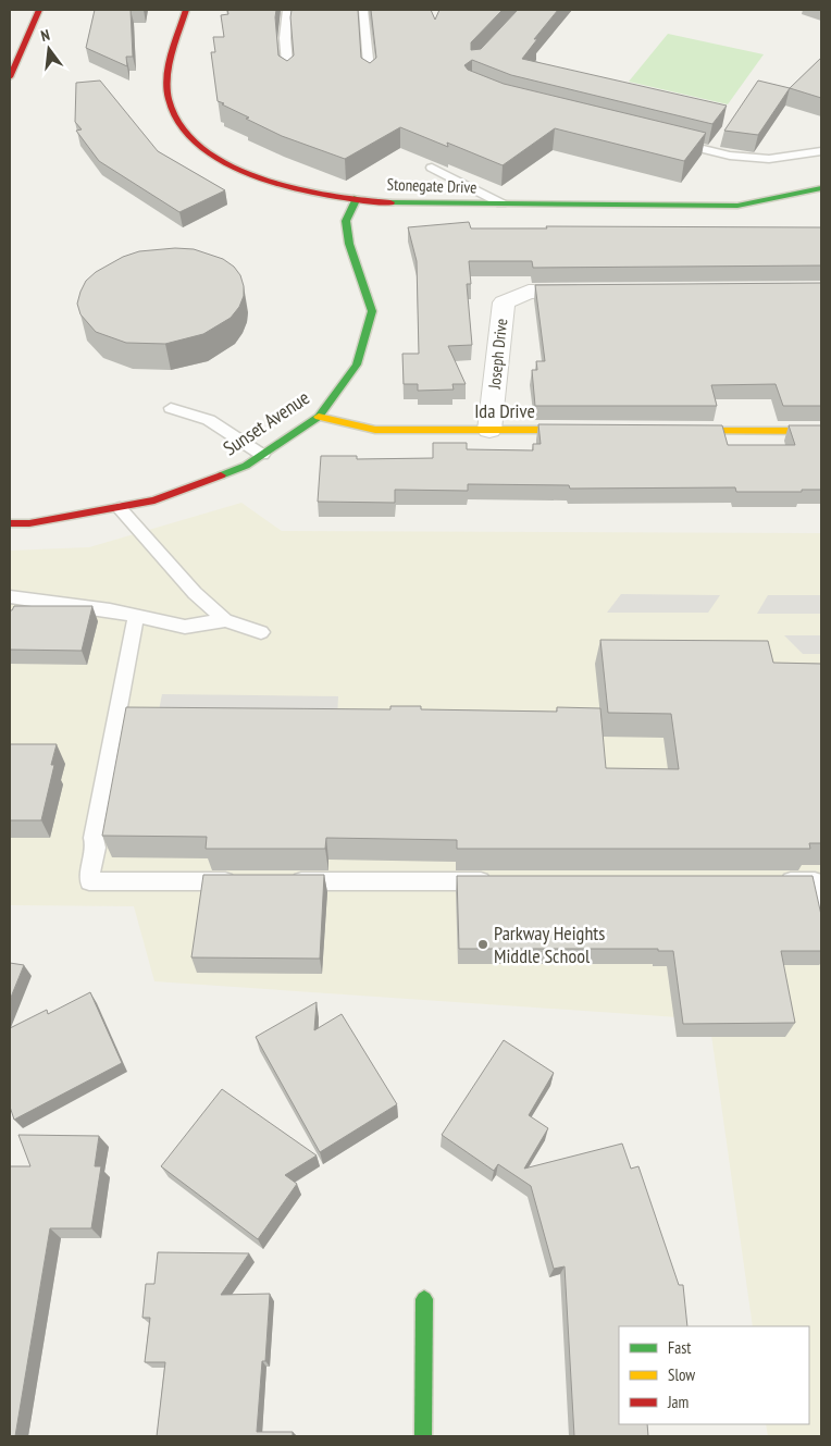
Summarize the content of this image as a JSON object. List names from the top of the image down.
{
  "streets": {
    "street": [
      "Stonegate Drive",
      "Joseph Drive",
      "Ida Drive",
      "Sunset Avenue"
    ]
  },
  "crossings": [
    ["Stonegate Drive", "Sunset Avenue"],
    ["Joseph Drive", "Ida Drive"],
    ["Ida Drive", "Sunset Avenue"]
  ],
  "places": ["Parkway Heights Middle School"],
  "legend": ["Fast", "Slow", "Jam"],
  "north": "top"
}
